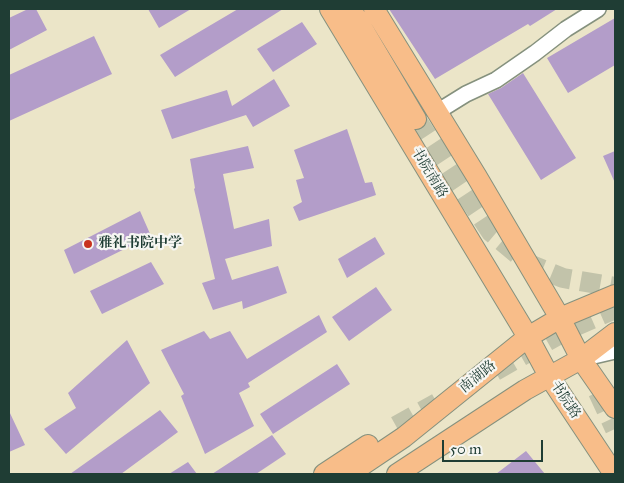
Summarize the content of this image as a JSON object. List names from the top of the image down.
{
  "streets": {
    "main road": ["书院南路", "南湖路", "书院路"]
  },
  "crossings": [
    ["书院南路", "南湖路"],
    ["书院南路", "书院路"]
  ],
  "places": ["雅礼书院中学"],
  "scale_bar": "50 m"
}
